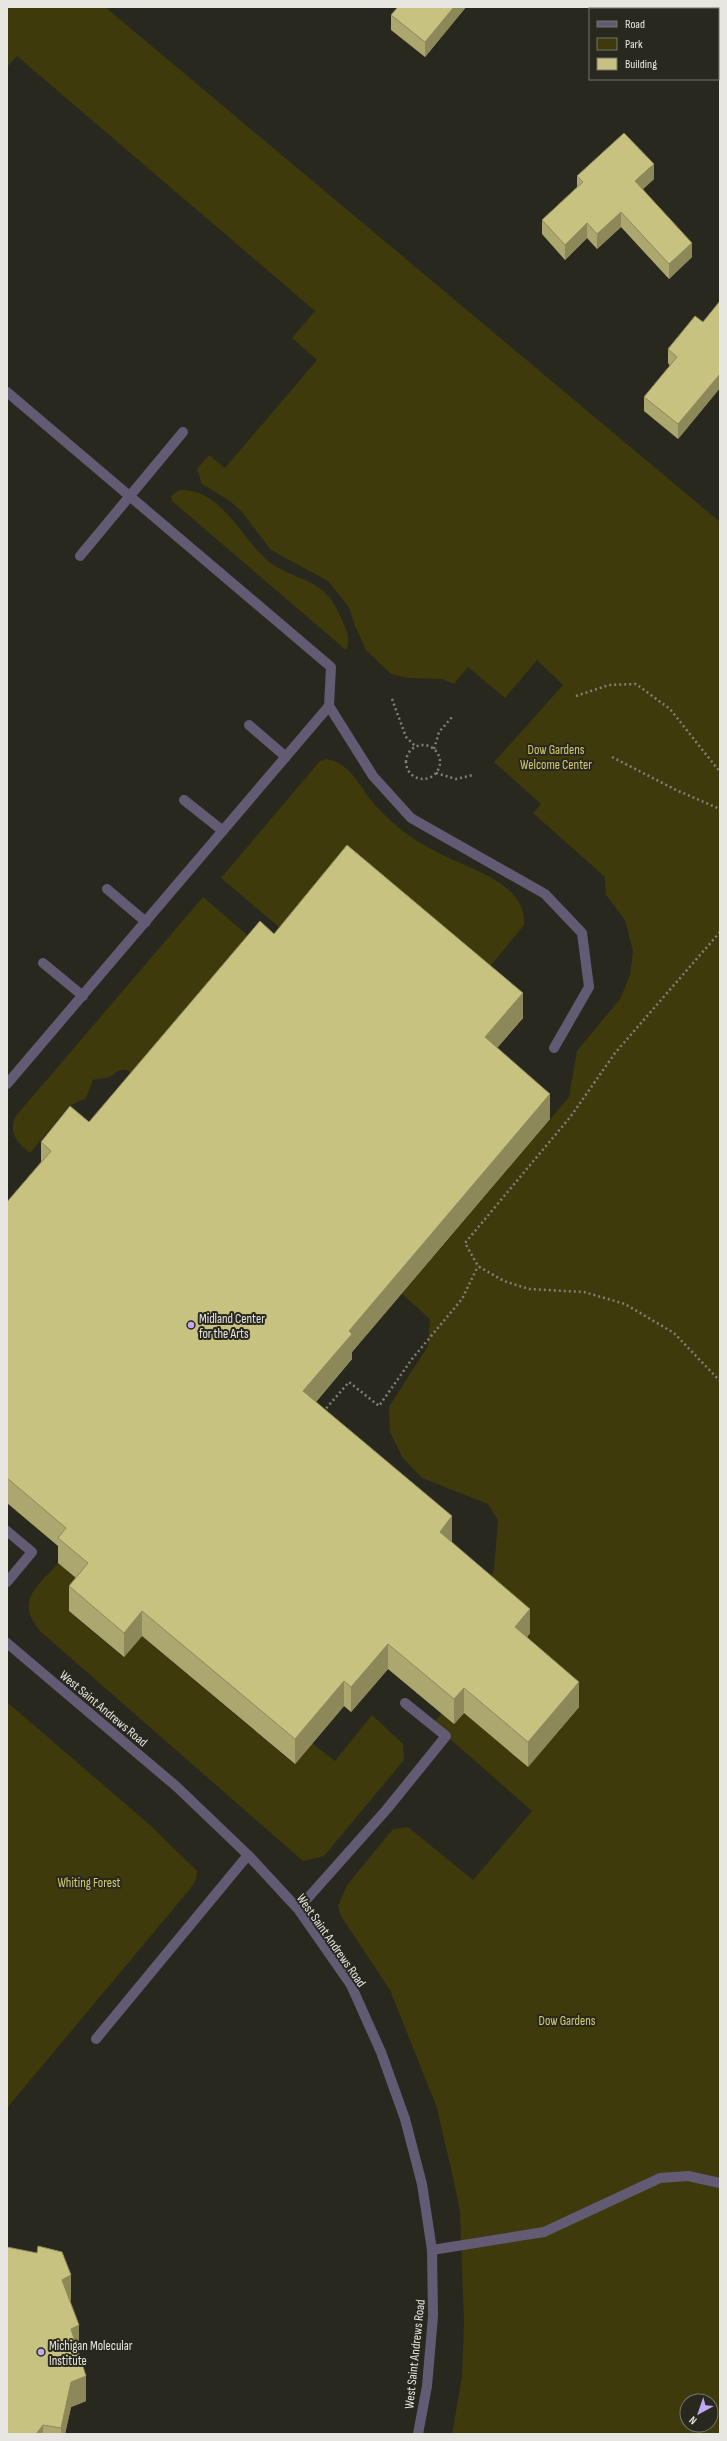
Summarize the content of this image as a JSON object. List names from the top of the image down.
{
  "streets": {
    "street": ["West Saint Andrews Road"]
  },
  "parks": ["Dow Gardens Welcome Center", "Whiting Forest", "Dow Gardens"],
  "places": ["Midland Center for the Arts", "Michigan Molecular Institute"],
  "legend": ["Road", "Park", "Building"],
  "north": "bottom left"
}
